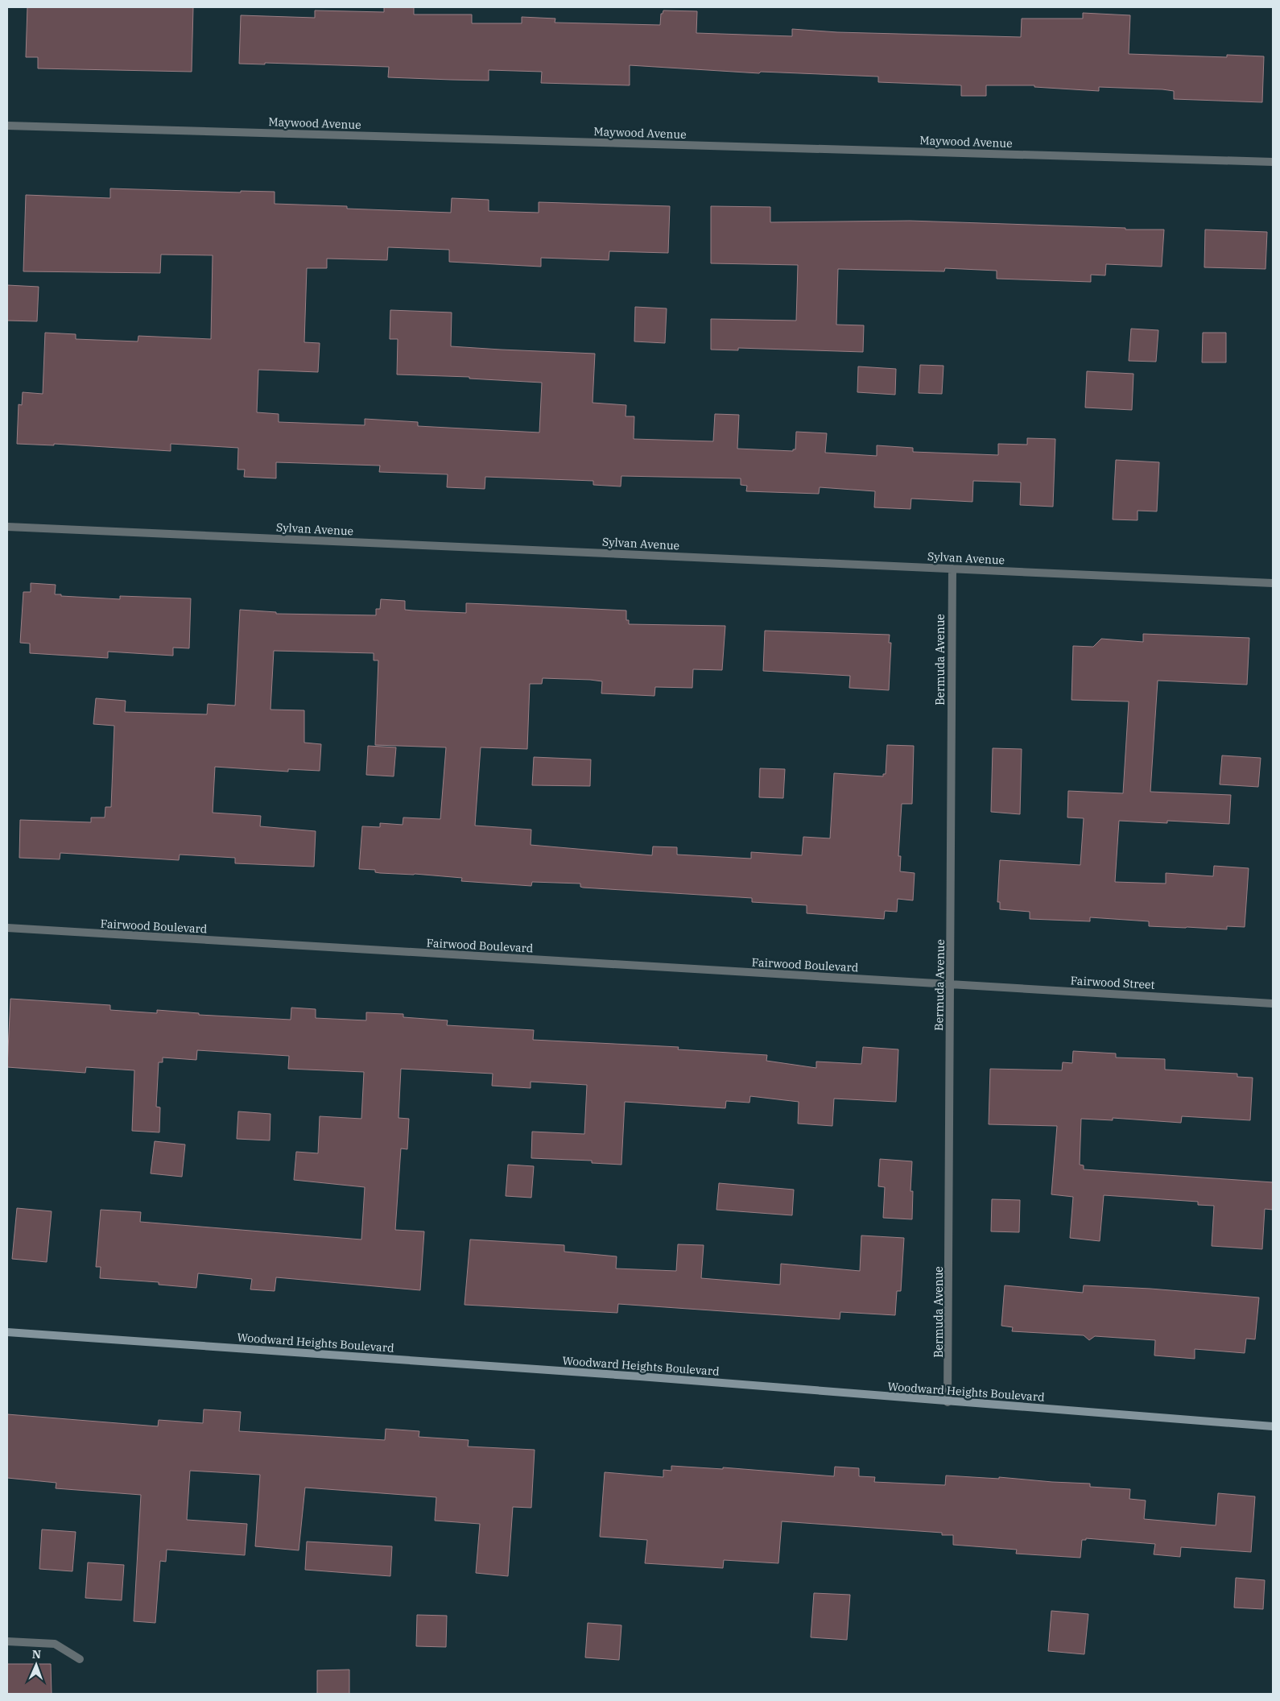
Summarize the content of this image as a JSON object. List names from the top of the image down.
{
  "streets": {
    "street": [
      "Maywood Avenue",
      "Sylvan Avenue",
      "Bermuda Avenue",
      "Fairwood Boulevard",
      "Fairwood Street",
      "Woodward Heights Boulevard"
    ]
  },
  "crossings": [
    ["Sylvan Avenue", "Bermuda Avenue"],
    ["Bermuda Avenue", "Fairwood Boulevard"],
    ["Bermuda Avenue", "Fairwood Street"],
    ["Bermuda Avenue", "Woodward Heights Boulevard"],
    ["Fairwood Boulevard", "Fairwood Street"]
  ],
  "north": "top"
}
